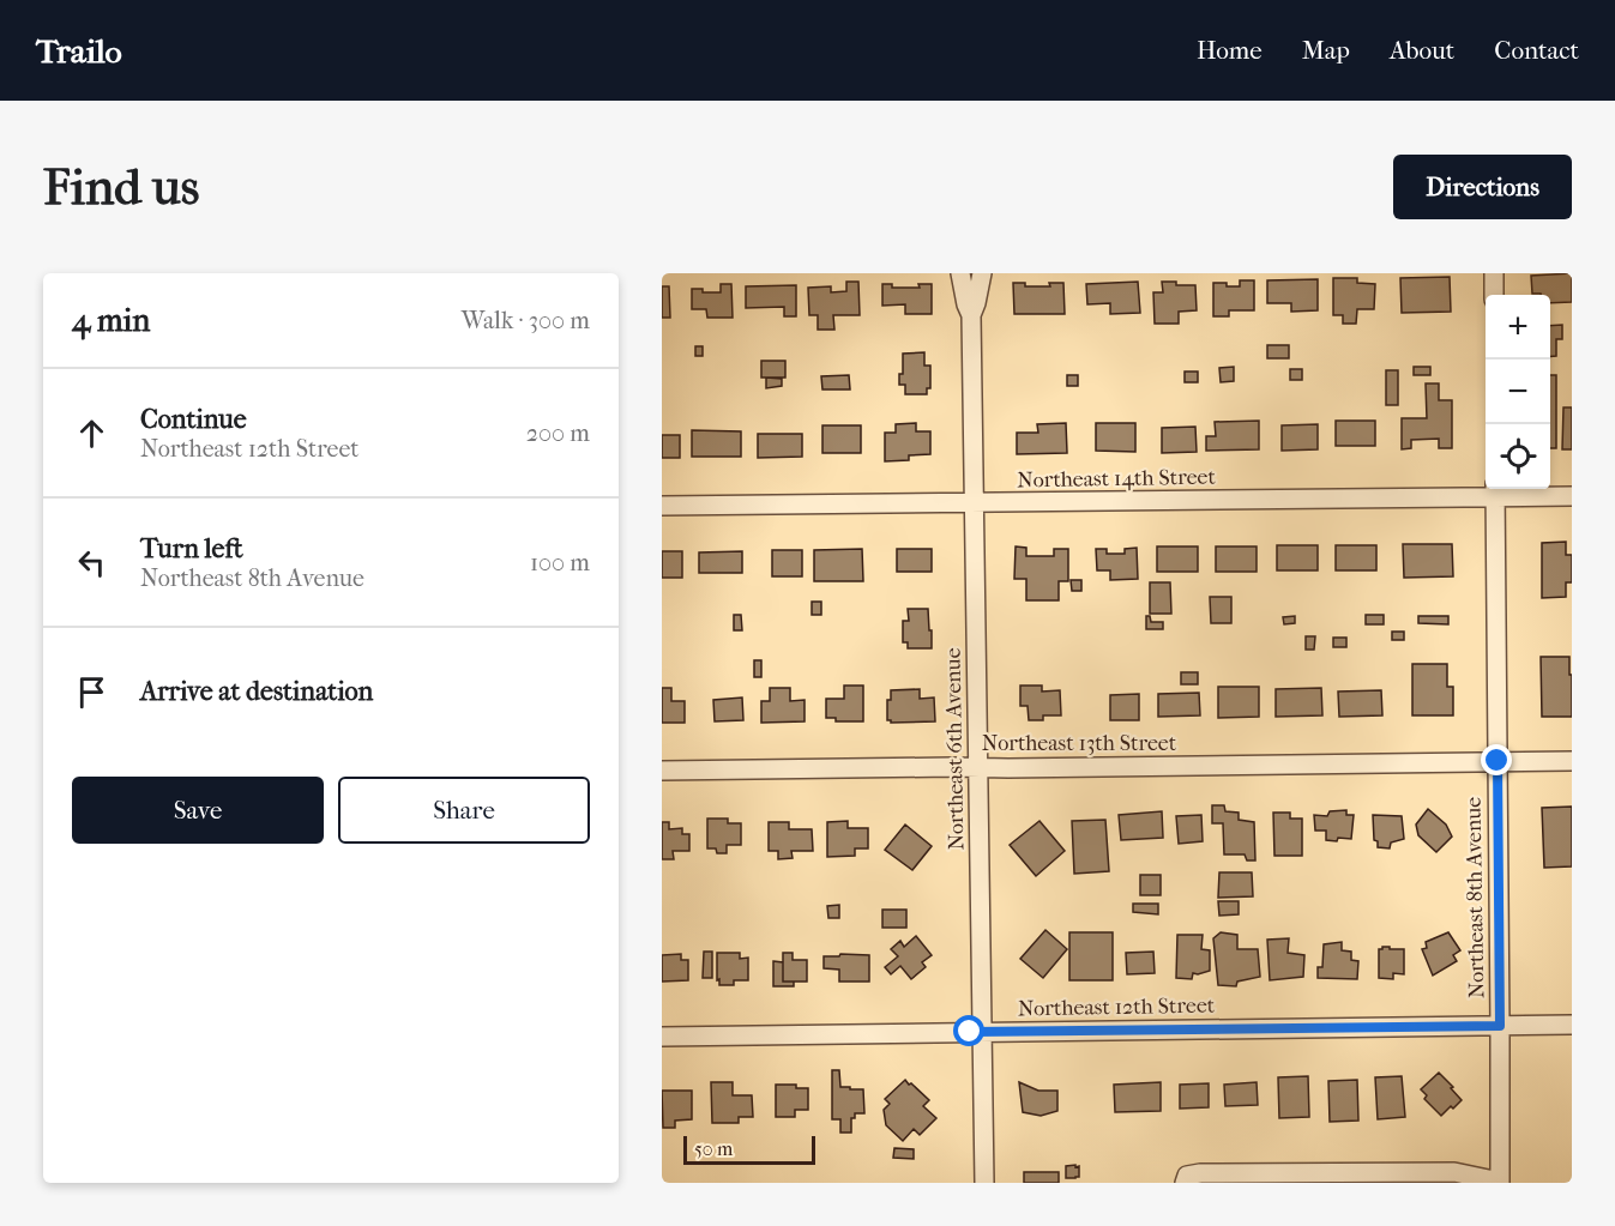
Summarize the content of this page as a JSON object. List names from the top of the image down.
{
  "streets": {
    "street": [
      "Northeast 14th Street",
      "Northeast 13th Street",
      "Northeast 6th Avenue",
      "Northeast 8th Avenue",
      "Northeast 12th Street"
    ]
  },
  "crossings": [
    ["Northeast 14th Street", "Northeast 6th Avenue"],
    ["Northeast 14th Street", "Northeast 8th Avenue"],
    ["Northeast 13th Street", "Northeast 6th Avenue"],
    ["Northeast 13th Street", "Northeast 8th Avenue"],
    ["Northeast 6th Avenue", "Northeast 12th Street"],
    ["Northeast 8th Avenue", "Northeast 12th Street"]
  ],
  "scale_bar": "50 m",
  "page": {
    "header": "Trailo",
    "nav": [
      "Home",
      "Map",
      "About",
      "Contact"
    ],
    "buttons": [
      "Directions",
      ["Save", "Share"]
    ],
    "title": "Find us",
    "heading": ["4 min", "Walk · 300 m"],
    "map_buttons": ["+", "−"],
    "list": [
      ["Continue", "Northeast 12th Street", "200 m"],
      ["Turn left", "Northeast 8th Avenue", "100 m"],
      "Arrive at destination"
    ],
    "scale": "50 m"
  }
}
